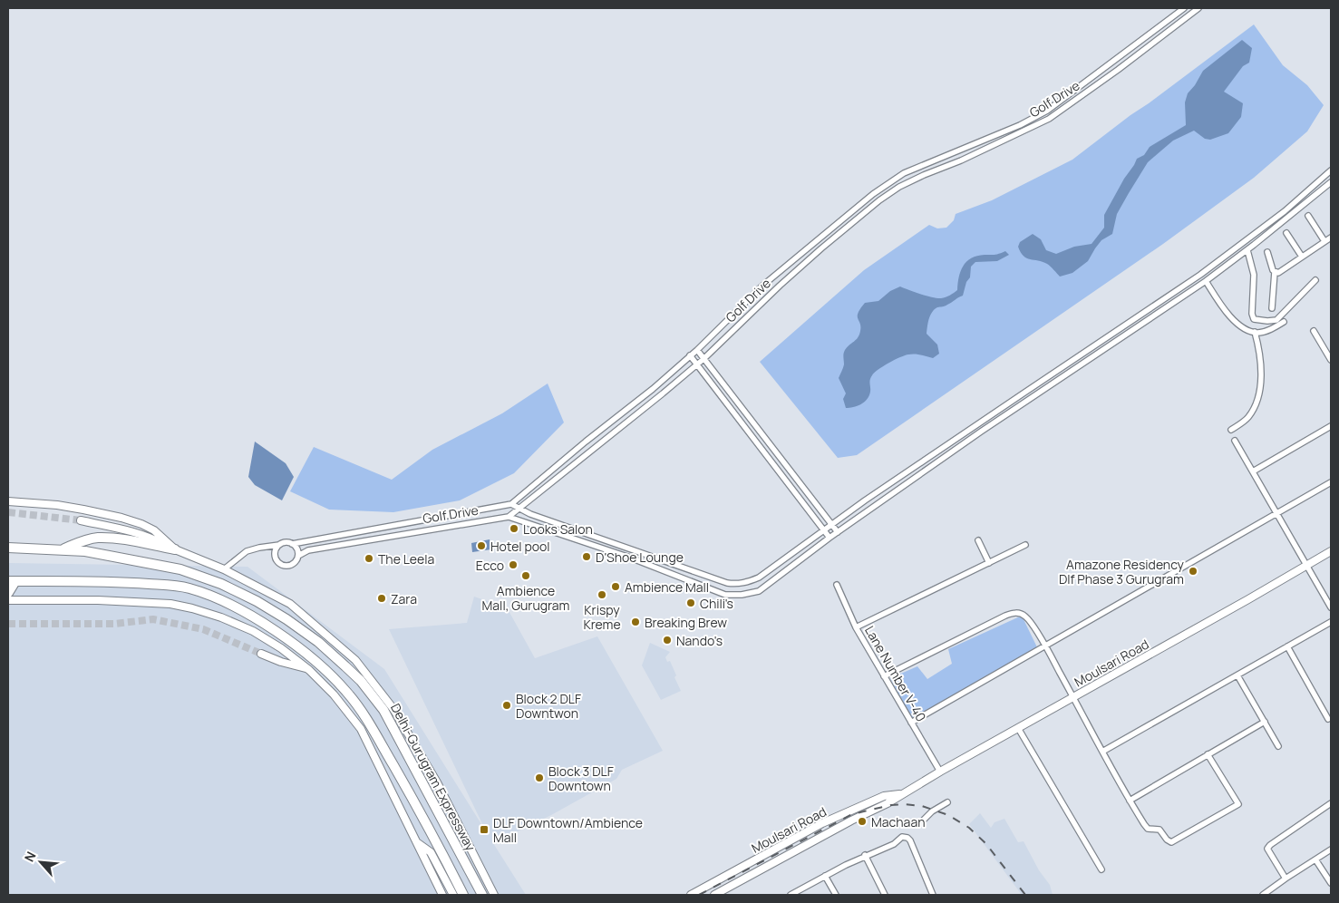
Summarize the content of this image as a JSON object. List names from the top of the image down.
{
  "streets": {
    "highway": ["Delhi-Gurugram Expressway"],
    "main road": ["Moulsari Road"],
    "street": ["Golf Drive", "Lane Number V-40"]
  },
  "crossings": [
    ["Moulsari Road", "Lane Number V-40"]
  ],
  "places": {
    "other": [
      "Looks Salon",
      "Hotel pool",
      "D'Shoe Lounge",
      "The Leela",
      "Ecco",
      "Amazone Residency Dlf Phase 3 Gurugram",
      "Ambience Mall, Gurugram",
      "Ambience Mall",
      "Krispy Kreme",
      "Zara",
      "Chili's",
      "Breaking Brew",
      "Nando's",
      "Block 2 DLF Downtwon",
      "Block 3 DLF Downtown",
      "Machaan"
    ],
    "transit": ["DLF Downtown/Ambience Mall"]
  },
  "north": "top left"
}
